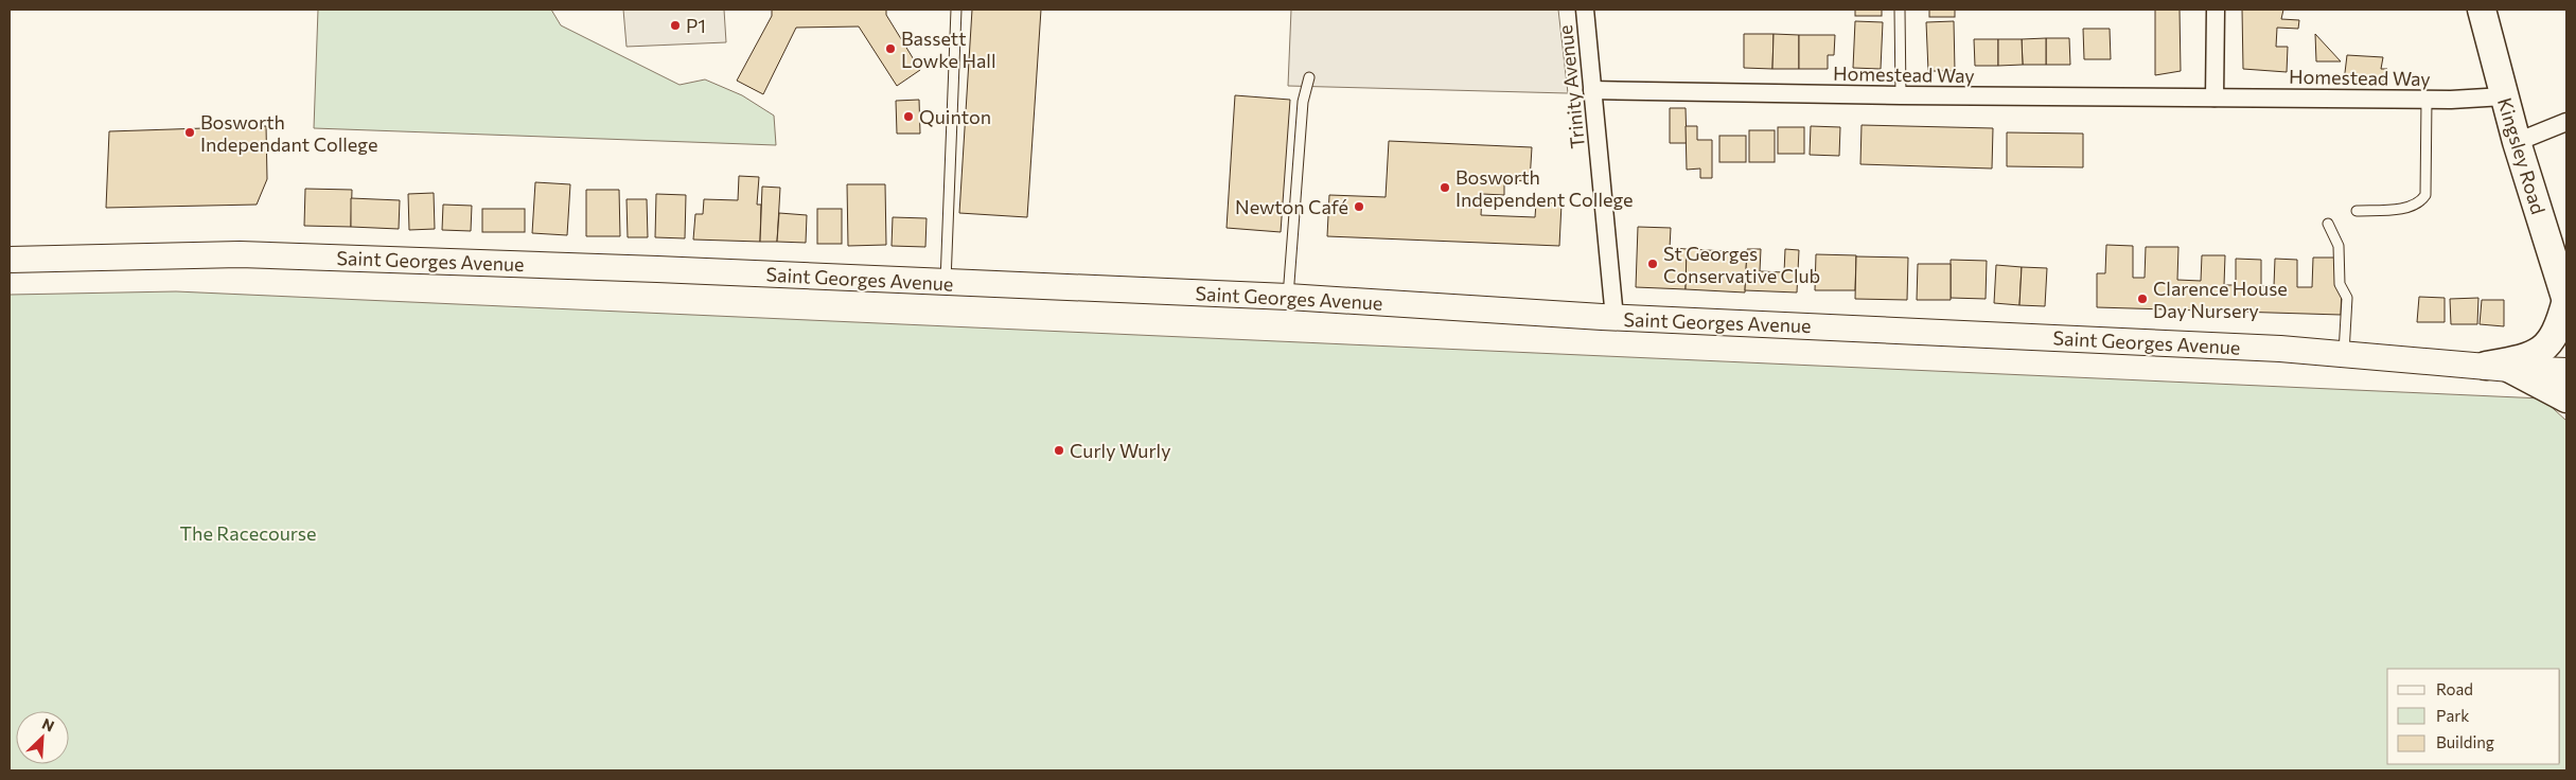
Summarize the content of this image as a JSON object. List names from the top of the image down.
{
  "streets": {
    "main road": ["Kingsley Road"],
    "street": ["Homestead Way", "Trinity Avenue", "Saint Georges Avenue"]
  },
  "crossings": [
    ["Homestead Way", "Trinity Avenue"],
    ["Homestead Way", "Kingsley Road"],
    ["Trinity Avenue", "Saint Georges Avenue"]
  ],
  "parks": ["The Racecourse"],
  "places": [
    "P1",
    "Bassett Lowke Hall",
    "Quinton",
    "Bosworth Independant College",
    "Bosworth Independent College",
    "Newton Café",
    "St Georges Conservative Club",
    "Clarence House Day Nursery",
    "Curly Wurly"
  ],
  "legend": ["Road", "Park", "Building"],
  "north": "top right"
}
